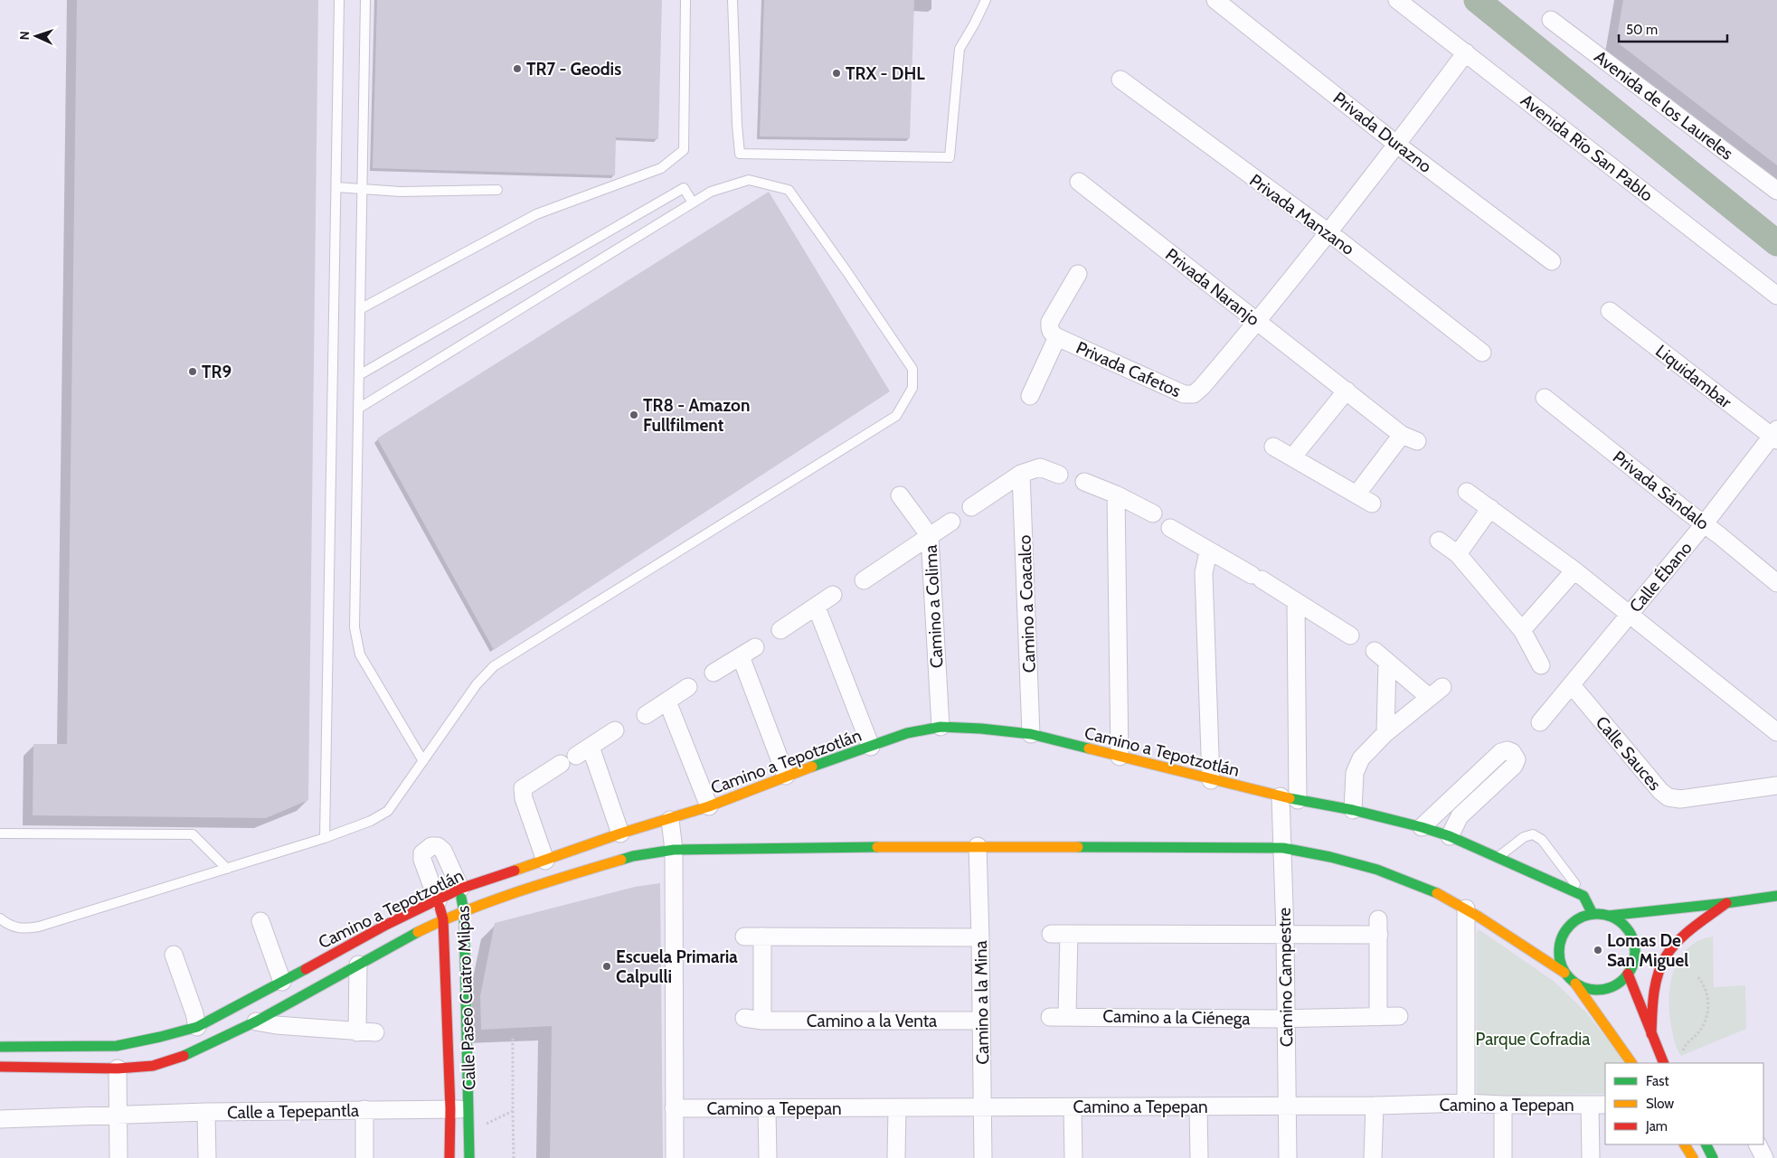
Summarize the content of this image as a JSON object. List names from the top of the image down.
{
  "streets": {
    "main road": ["Camino a Tepotzotlán", "Calle Paseo Cuatro Milpas"],
    "street": [
      "Avenida de los Laureles",
      "Privada Durazno",
      "Avenida Río San Pablo",
      "Privada Manzano",
      "Privada Naranjo",
      "Privada Cafetos",
      "Liquidambar",
      "Privada Sándalo",
      "Calle Ébano",
      "Camino a Coacalco",
      "Camino a Colima",
      "Calle Sauces",
      "Camino Campestre",
      "Camino a la Mina",
      "Camino a la Ciénega",
      "Camino a la Venta",
      "Camino a Tepepan",
      "Calle a Tepepantla"
    ]
  },
  "crossings": [
    ["Privada Durazno", "Privada Cafetos"],
    ["Avenida Río San Pablo", "Privada Cafetos"],
    ["Privada Manzano", "Privada Cafetos"],
    ["Privada Naranjo", "Privada Cafetos"],
    ["Liquidambar", "Calle Ébano"],
    ["Privada Sándalo", "Calle Ébano"],
    ["Calle Ébano", "Calle Sauces"],
    ["Camino a Coacalco", "Camino a Tepotzotlán"],
    ["Camino a Colima", "Camino a Tepotzotlán"],
    ["Camino a Tepotzotlán", "Camino Campestre"],
    ["Camino a Tepotzotlán", "Calle Paseo Cuatro Milpas"],
    ["Camino a Tepotzotlán", "Camino a la Mina"],
    ["Camino Campestre", "Camino a la Ciénega"],
    ["Camino Campestre", "Camino a Tepepan"],
    ["Calle Paseo Cuatro Milpas", "Calle a Tepepantla"],
    ["Camino a la Mina", "Camino a la Venta"],
    ["Camino a la Mina", "Camino a Tepepan"]
  ],
  "parks": ["Parque Cofradia"],
  "places": [
    "TR7 - Geodis",
    "TRX - DHL",
    "TR9",
    "TR8 - Amazon Fullfilment",
    "Lomas De San Miguel",
    "Escuela Primaria Calpulli"
  ],
  "legend": ["Fast", "Slow", "Jam"],
  "scale_bar": "50 m",
  "north": "left"
}
